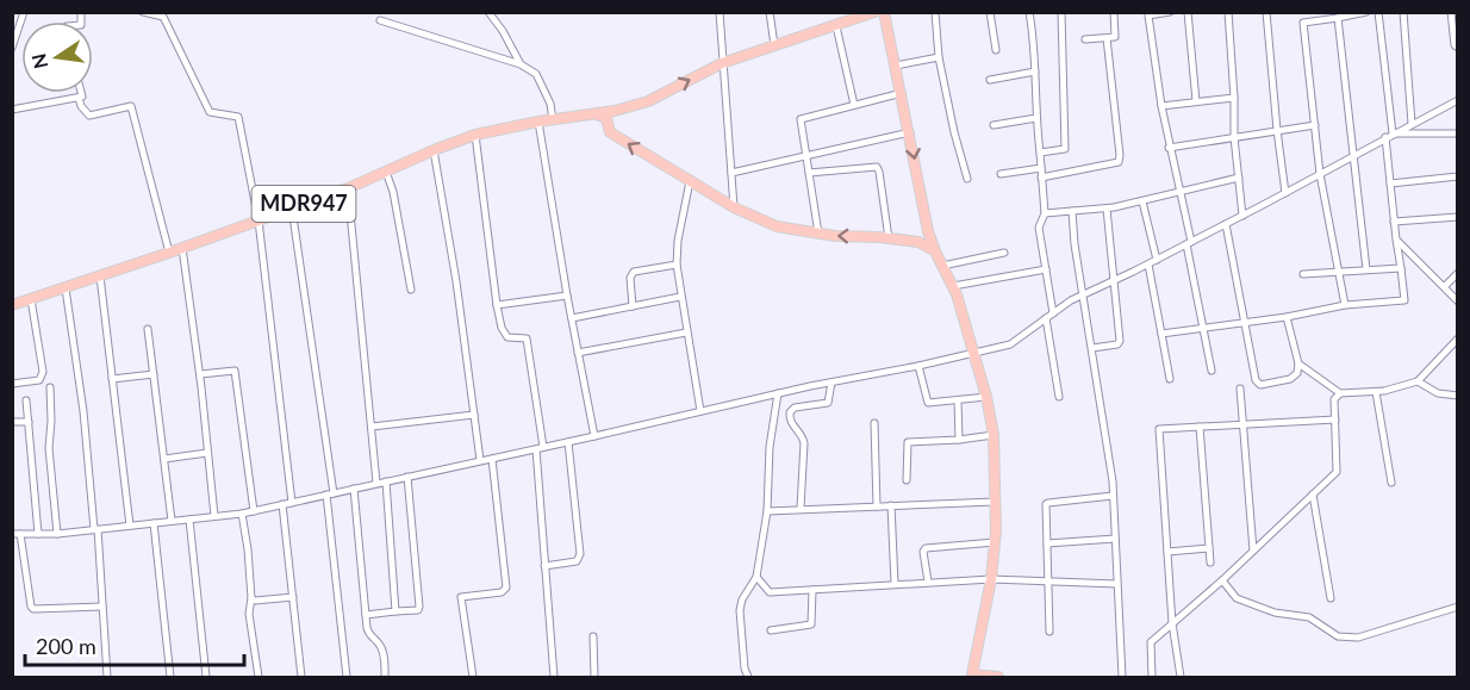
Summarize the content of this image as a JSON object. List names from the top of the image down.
{
  "streets": {
    "main road": ["MDR947"]
  },
  "scale_bar": "200 m",
  "north": "left"
}
